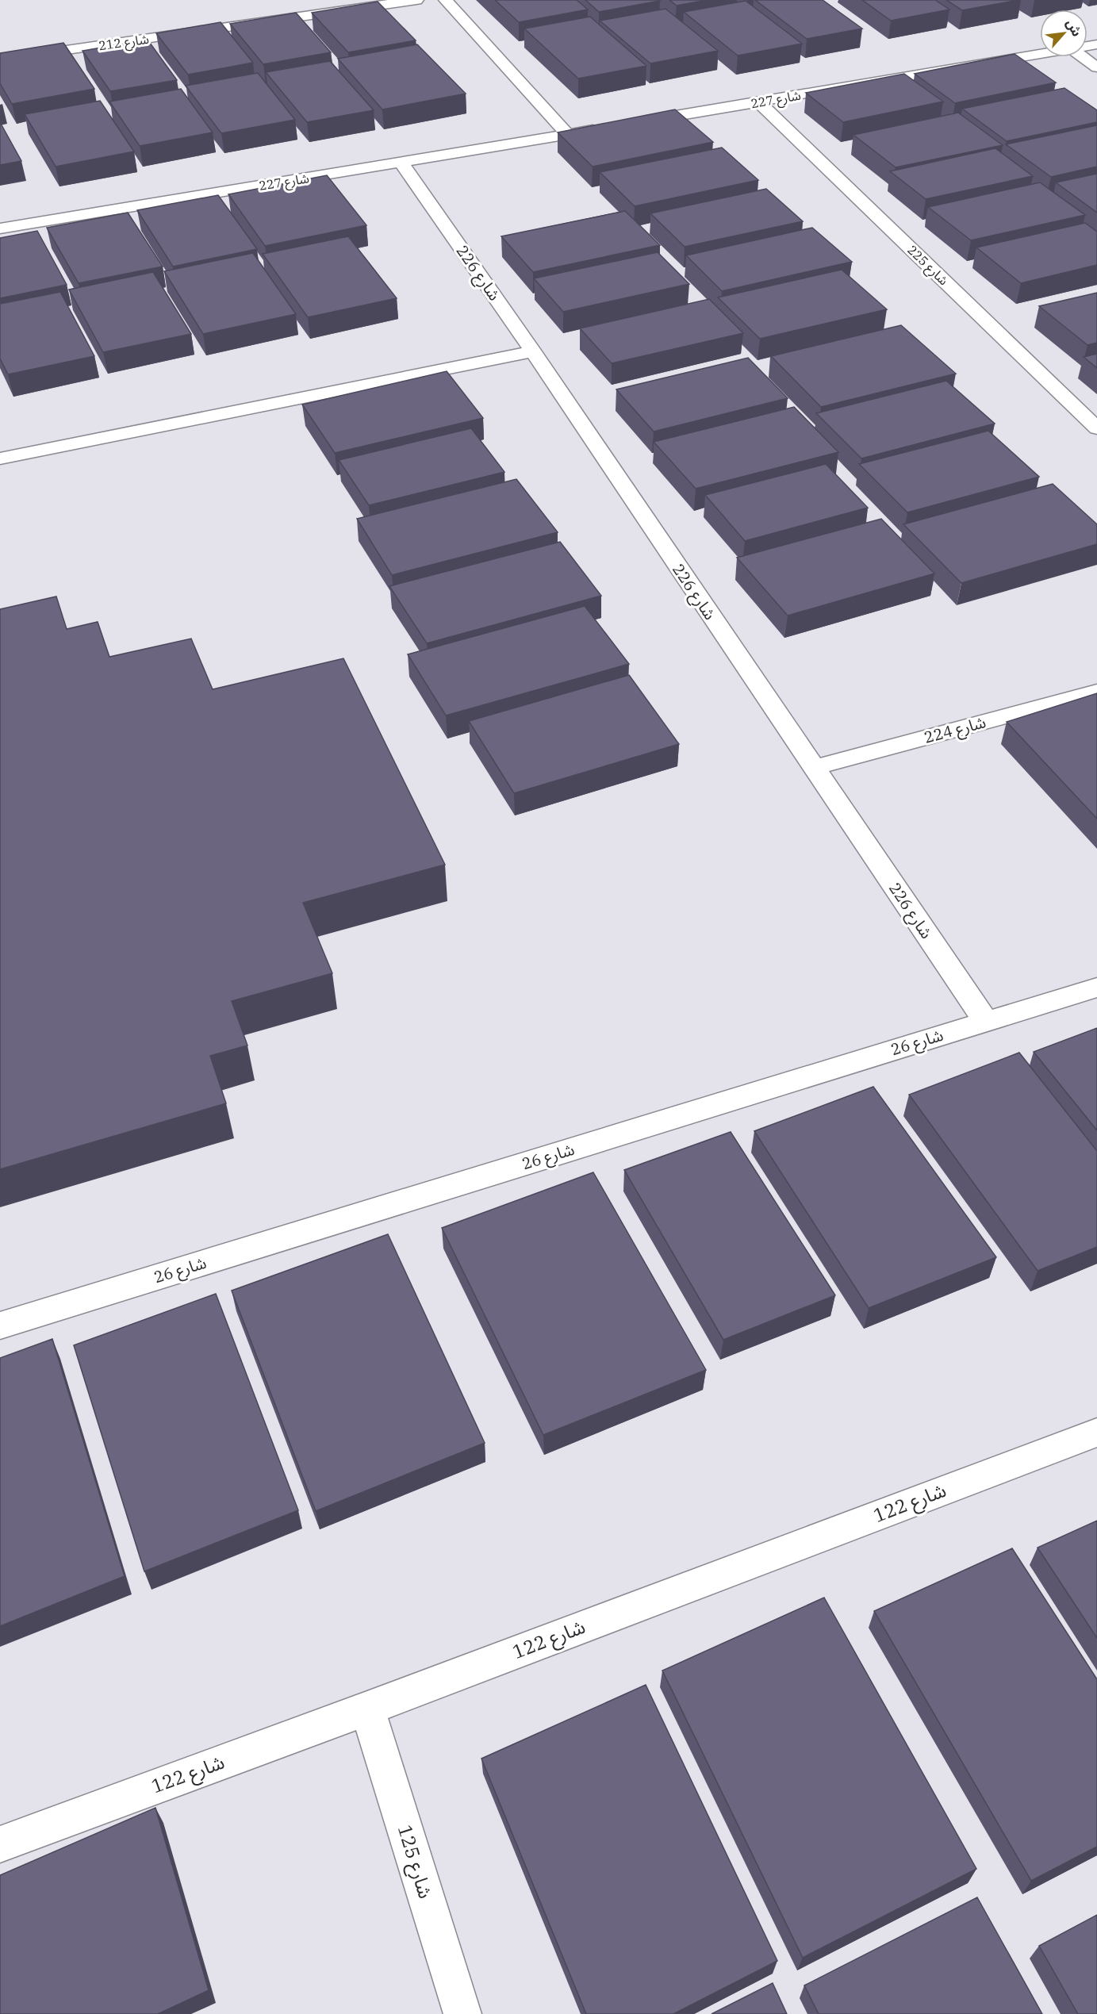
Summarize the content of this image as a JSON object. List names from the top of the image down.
{
  "streets": {
    "street": [
      "شارع 212",
      "شارع 227",
      "شارع 225",
      "شارع 226",
      "شارع 224",
      "شارع 26",
      "شارع 122",
      "شارع 125"
    ]
  },
  "crossings": [
    ["شارع 227", "شارع 225"],
    ["شارع 227", "شارع 226"],
    ["شارع 226", "شارع 224"],
    ["شارع 226", "شارع 26"],
    ["شارع 122", "شارع 125"]
  ],
  "north": "top right"
}
